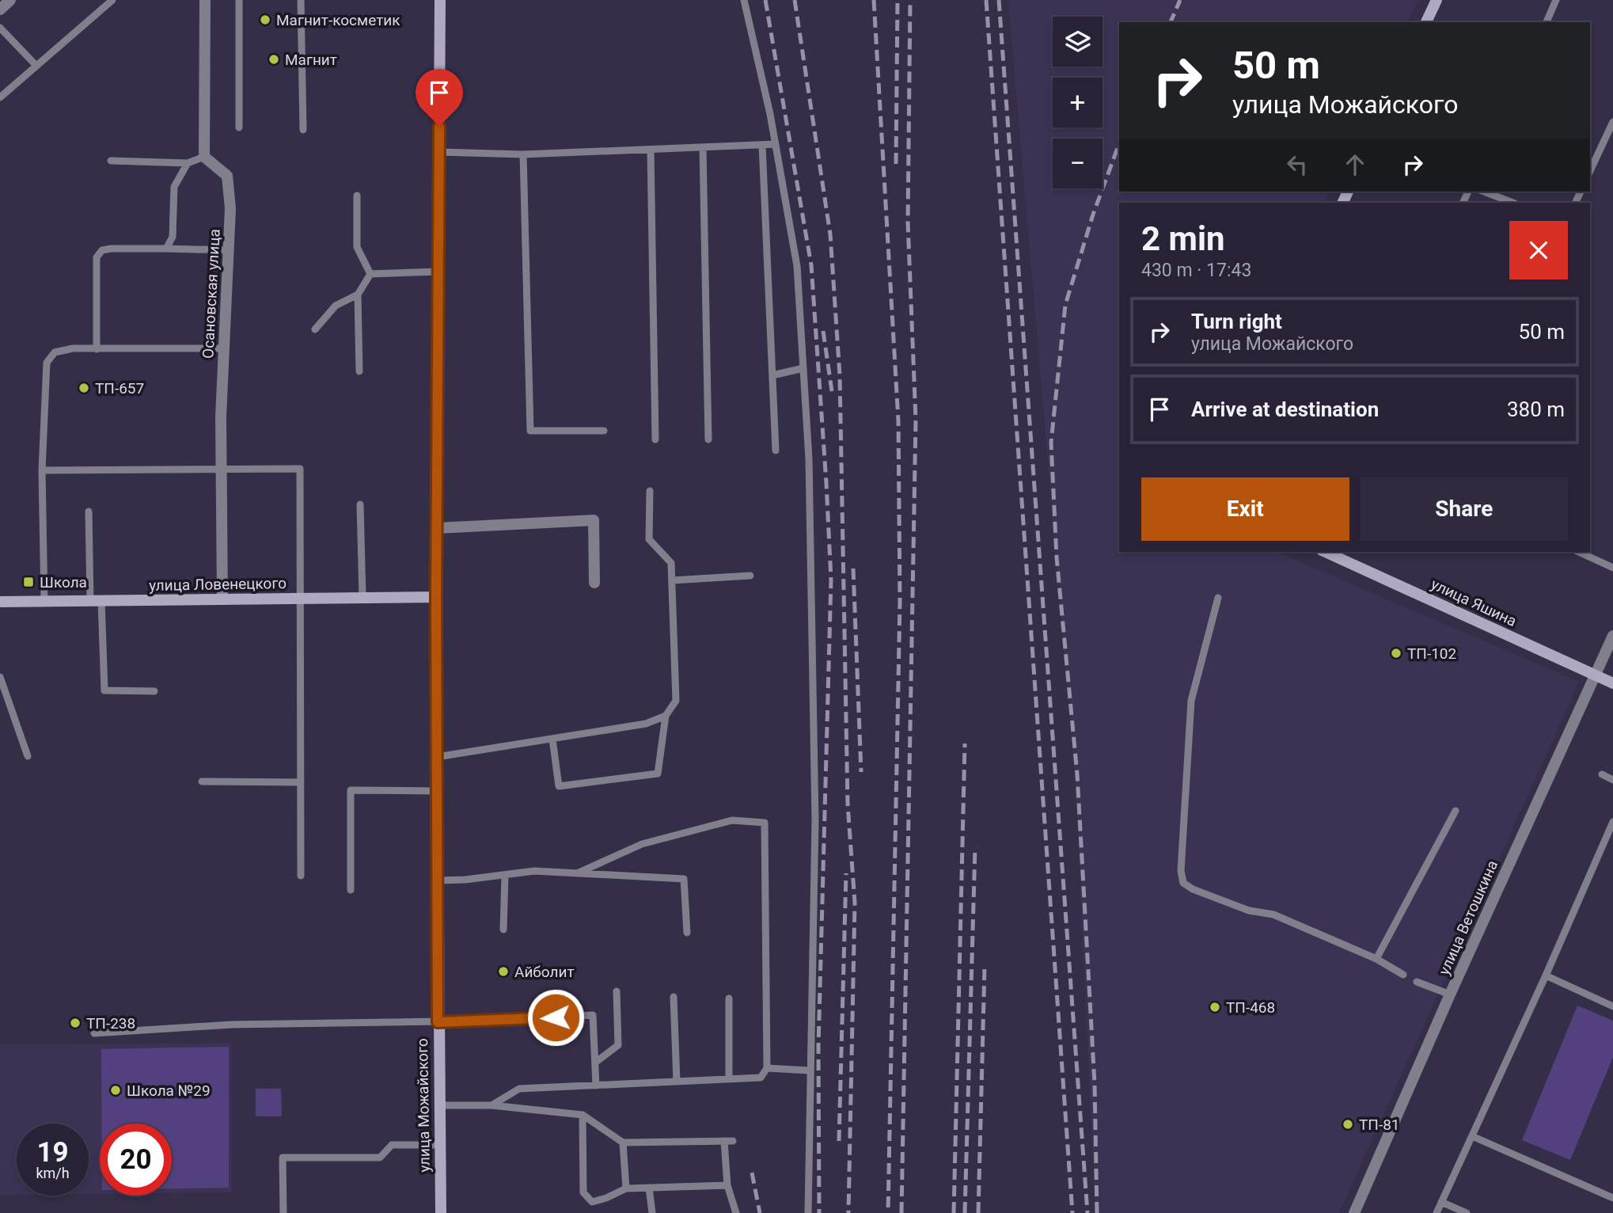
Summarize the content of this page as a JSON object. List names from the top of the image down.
{
  "streets": {
    "main road": ["улица Ловенецкого", "улица Яшина", "улица Можайского"],
    "street": ["Осановская улица", "улица Ветошкина"]
  },
  "crossings": [
    ["Осановская улица", "улица Ловенецкого"],
    ["улица Ловенецкого", "улица Можайского"],
    ["улица Яшина", "улица Ветошкина"]
  ],
  "places": {
    "other": [
      "Магнит-косметик",
      "Магнит",
      "ТП-657",
      "ТП-102",
      "Айболит",
      "ТП-468",
      "ТП-238",
      "Школа №29",
      "ТП-81"
    ],
    "transit": ["Школа"]
  },
  "page": {
    "map_buttons": ["+", "−"],
    "turn": ["50 m", "улица Можайского"],
    "heading": ["2 min", "430 m · 17:43"],
    "list": [
      {
        "name": "Turn right",
        "note": "улица Можайского",
        "value": "50 m"
      },
      {
        "name": "Arrive at destination",
        "value": "380 m"
      }
    ],
    "buttons": ["Exit", "Share"],
    "speed": "19 km/h",
    "limit": "20"
  }
}
